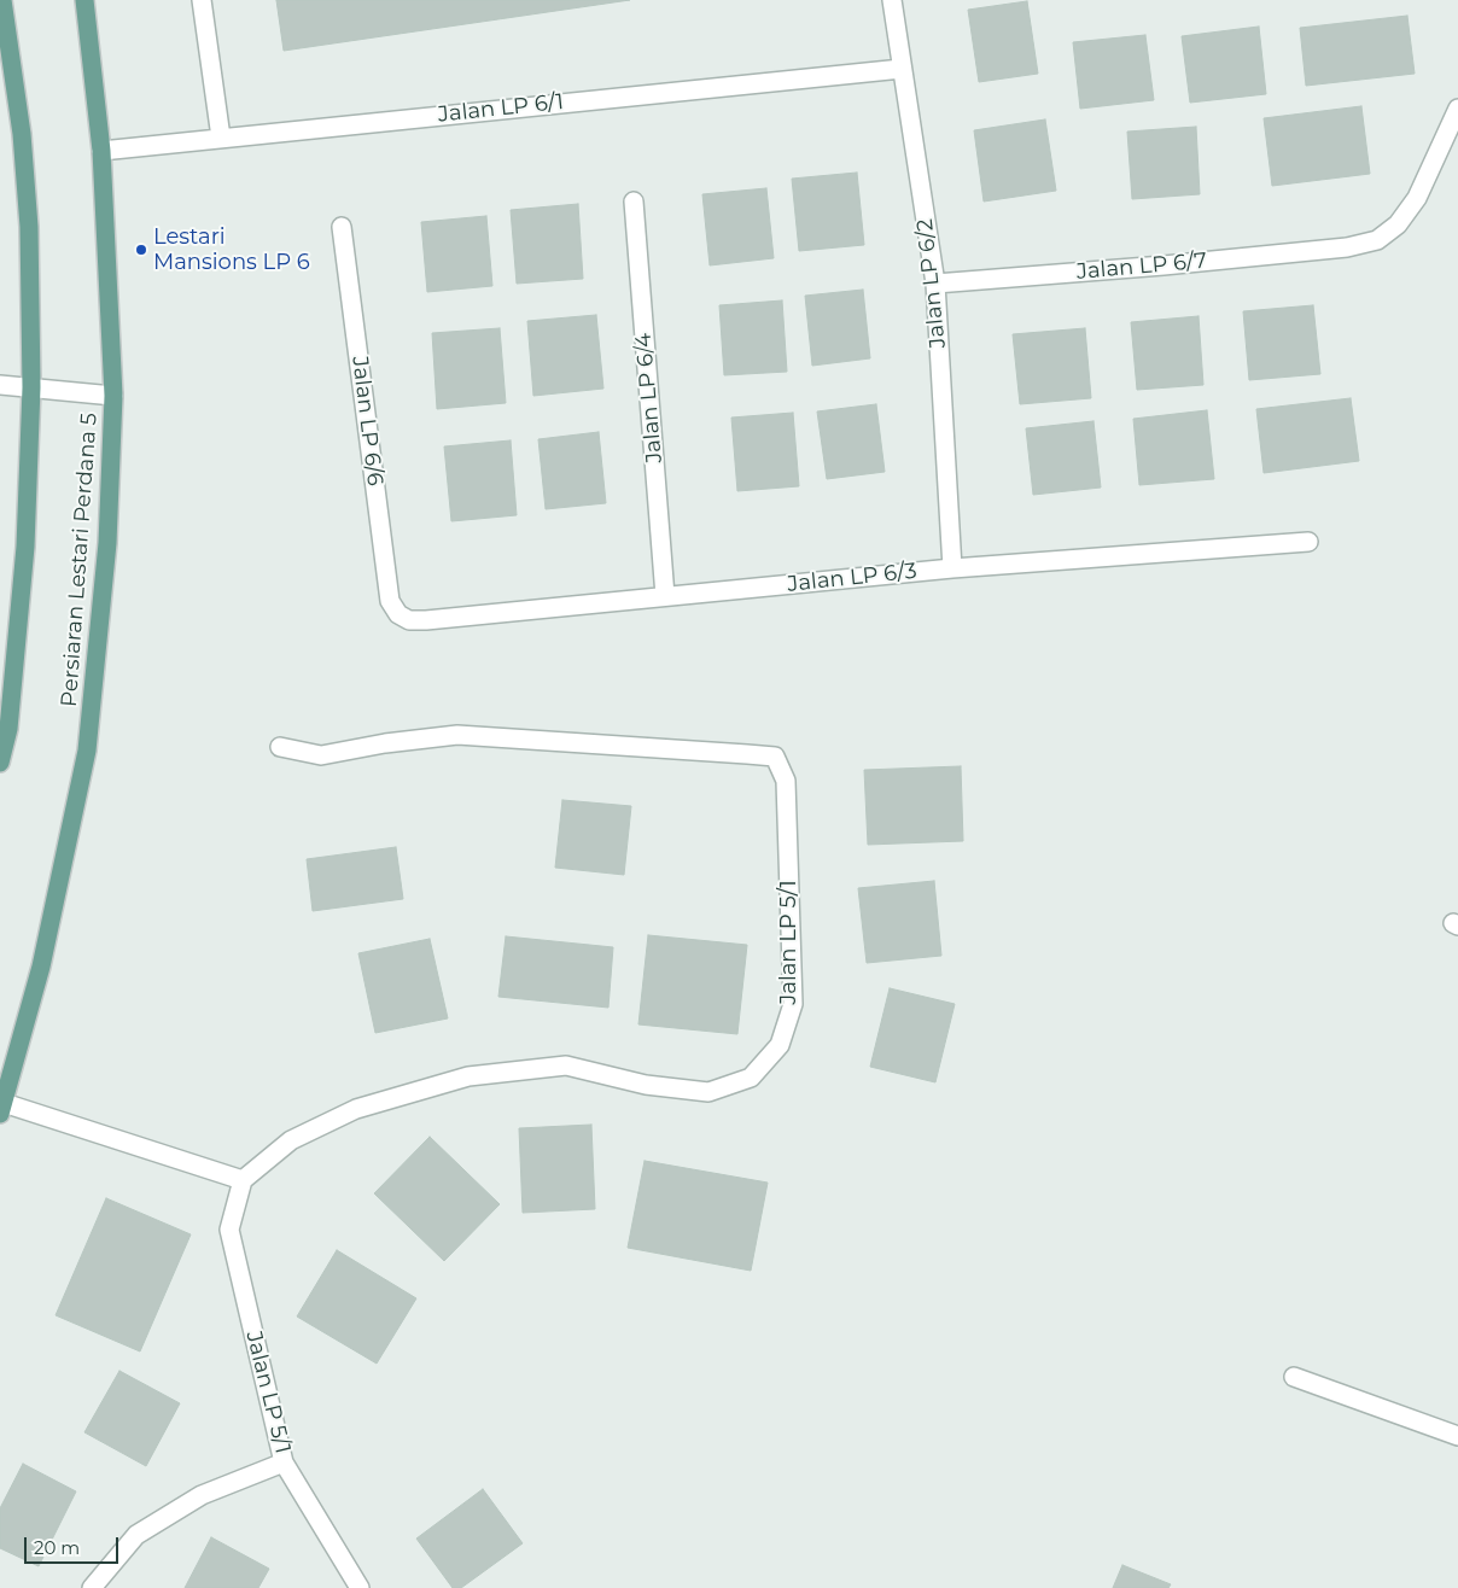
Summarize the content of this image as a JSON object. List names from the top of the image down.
{
  "streets": {
    "main road": ["Persiaran Lestari Perdana 5"],
    "street": [
      "Jalan LP 6/1",
      "Jalan LP 6/7",
      "Jalan LP 6/2",
      "Jalan LP 6/4",
      "Jalan LP 6/6",
      "Jalan LP 6/3",
      "Jalan LP 5/1"
    ]
  },
  "crossings": [
    ["Jalan LP 6/1", "Jalan LP 6/2"],
    ["Jalan LP 6/1", "Persiaran Lestari Perdana 5"],
    ["Jalan LP 6/7", "Jalan LP 6/2"],
    ["Jalan LP 6/2", "Jalan LP 6/3"],
    ["Jalan LP 6/4", "Jalan LP 6/3"],
    ["Jalan LP 6/6", "Jalan LP 6/3"]
  ],
  "places": ["Lestari Mansions LP 6"],
  "scale_bar": "20 m"
}
